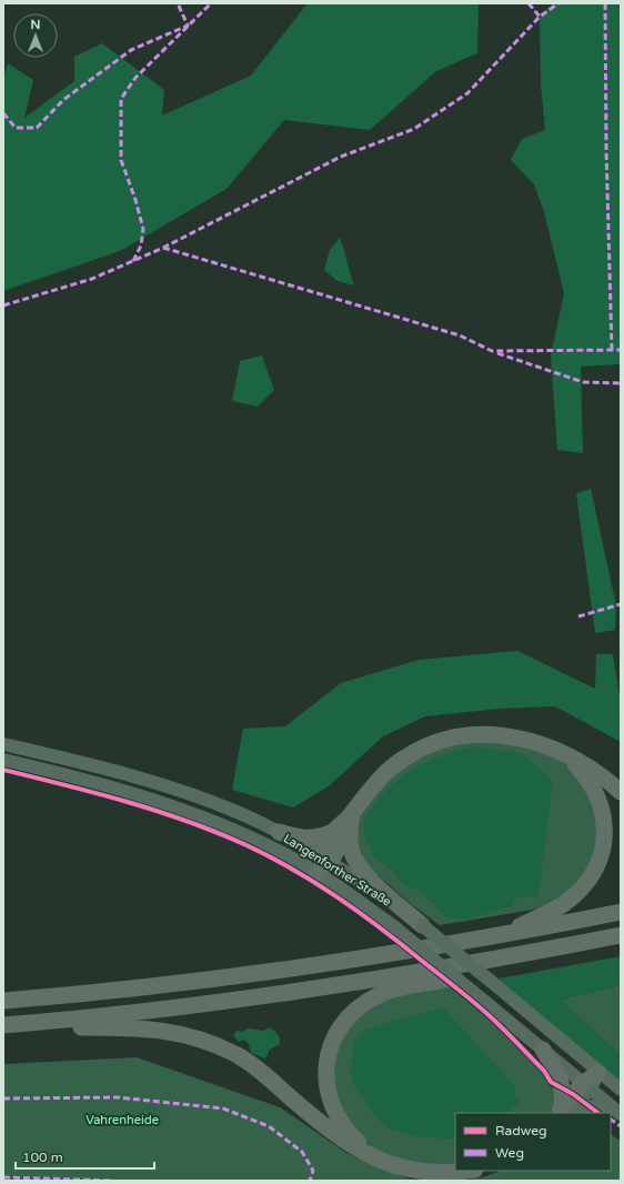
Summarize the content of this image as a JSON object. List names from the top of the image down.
{
  "streets": {
    "main road": ["Langenforther Straße"]
  },
  "parks": ["Vahrenheide"],
  "legend": ["Radweg", "Weg"],
  "scale_bar": "100 m",
  "north": "top"
}
